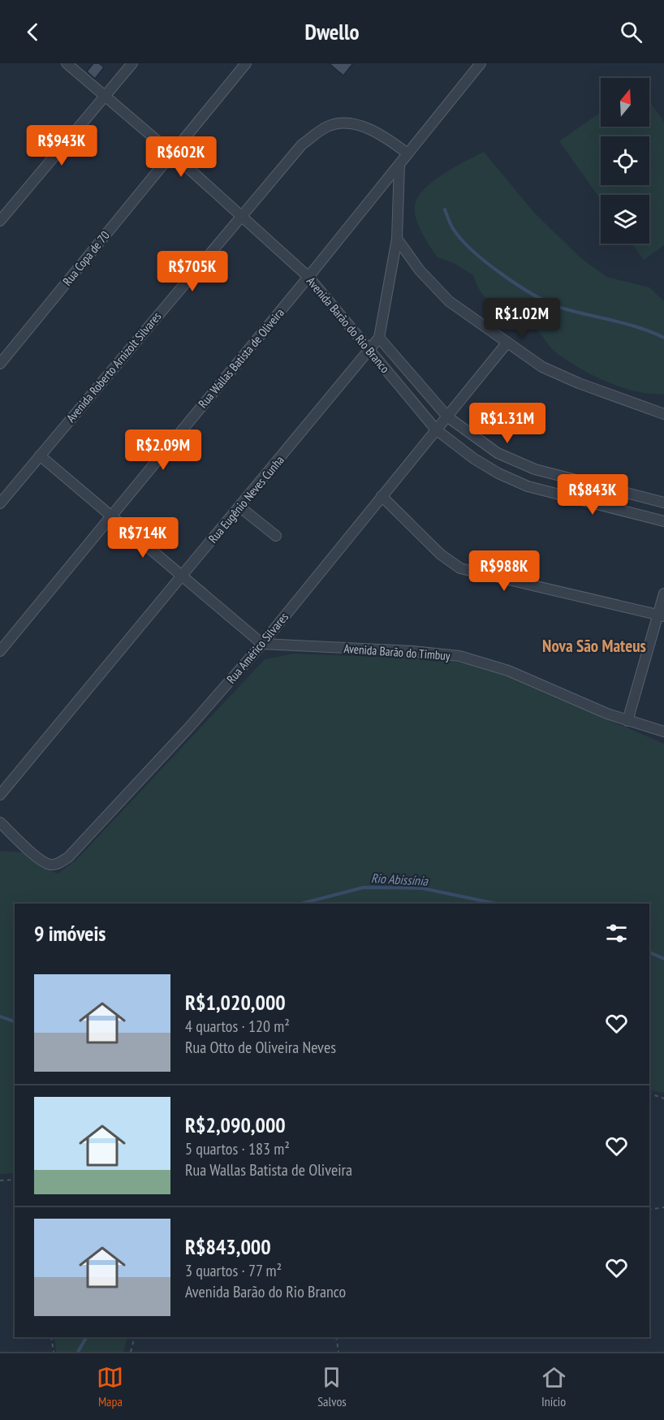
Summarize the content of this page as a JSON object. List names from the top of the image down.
{
  "streets": {
    "street": [
      "Rua Copa de 70",
      "Avenida Barão do Rio Branco",
      "Rua Wallas Batista de Oliveira",
      "Avenida Roberto Arnizolt Silvares",
      "Rua Eugênio Neves Cunha",
      "Rua Américo Silvares",
      "Avenida Barão do Timbuy"
    ]
  },
  "crossings": [
    ["Rua Copa de 70", "Avenida Barão do Rio Branco"],
    ["Avenida Barão do Rio Branco", "Rua Wallas Batista de Oliveira"],
    ["Avenida Barão do Rio Branco", "Avenida Roberto Arnizolt Silvares"],
    ["Avenida Barão do Rio Branco", "Rua Eugênio Neves Cunha"],
    ["Avenida Barão do Rio Branco", "Rua Américo Silvares"],
    ["Rua Wallas Batista de Oliveira", "Avenida Roberto Arnizolt Silvares"],
    ["Rua Wallas Batista de Oliveira", "Rua Eugênio Neves Cunha"],
    ["Rua Américo Silvares", "Avenida Barão do Timbuy"]
  ],
  "districts": ["Nova São Mateus"],
  "water": ["Rio Abissínia"],
  "north": "top",
  "page": {
    "header": "Dwello",
    "price": [
      "R$943K",
      "R$602K",
      "R$705K",
      "R$1.02M",
      "R$1.31M",
      "R$2.09M",
      "R$843K",
      "R$714K",
      "R$988K"
    ],
    "heading": "9 imóveis",
    "list": [
      {
        "name": "R$1,020,000",
        "note": "4 quartos · 120 m² · Rua Otto de Oliveira Neves"
      },
      {
        "name": "R$2,090,000",
        "note": "5 quartos · 183 m² · Rua Wallas Batista de Oliveira"
      },
      {
        "name": "R$843,000",
        "note": "3 quartos · 77 m² · Avenida Barão do Rio Branco"
      }
    ],
    "tabs": ["Mapa", "Salvos", "Início"]
  }
}
